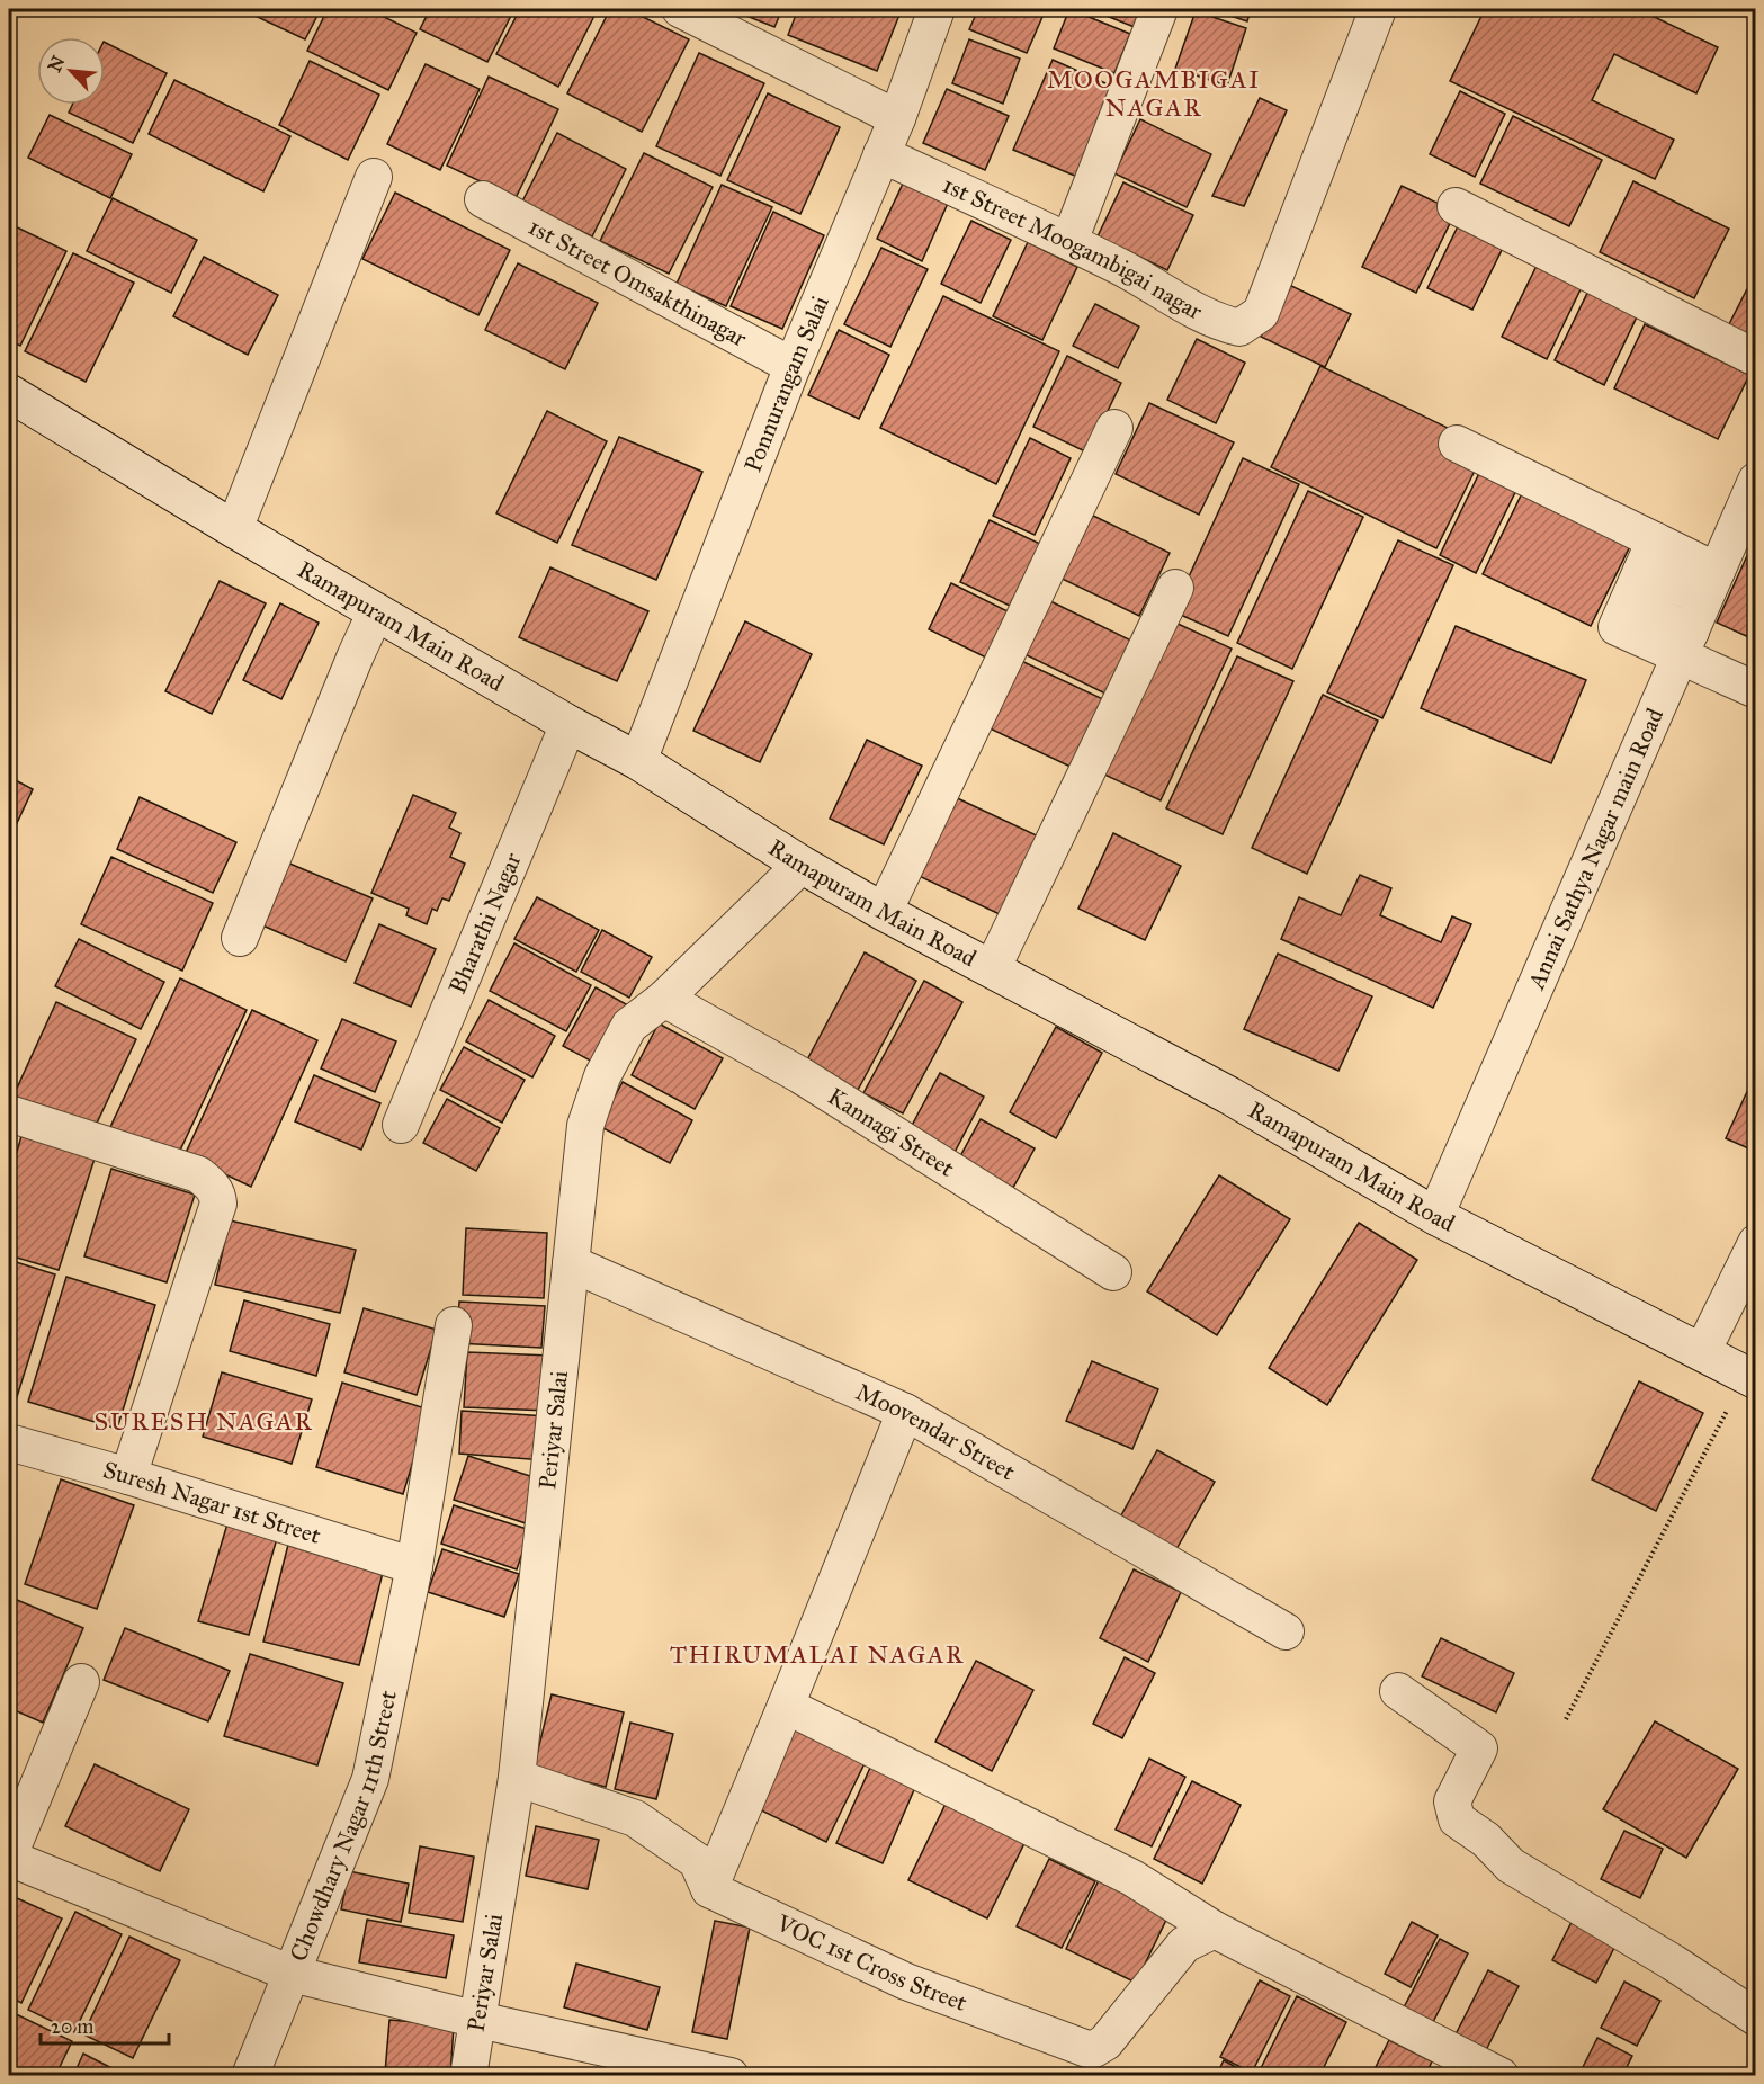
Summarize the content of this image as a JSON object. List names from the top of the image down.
{
  "streets": {
    "main road": ["Ramapuram Main Road"],
    "street": [
      "1st Street Moogambigai nagar",
      "1st Street Omsakthinagar",
      "Ponnurangam Salai",
      "Annai Sathya Nagar main Road",
      "Bharathi Nagar",
      "Kannagi Street",
      "Periyar Salai",
      "Moovendar Street",
      "Suresh Nagar 1st Street",
      "Chowdhary Nagar 11th Street",
      "VOC 1st Cross Street"
    ]
  },
  "crossings": [
    ["1st Street Moogambigai nagar", "Ponnurangam Salai"],
    ["1st Street Omsakthinagar", "Ponnurangam Salai"],
    ["Ponnurangam Salai", "Ramapuram Main Road"],
    ["Ramapuram Main Road", "Annai Sathya Nagar main Road"],
    ["Ramapuram Main Road", "Bharathi Nagar"],
    ["Ramapuram Main Road", "Periyar Salai"],
    ["Kannagi Street", "Periyar Salai"],
    ["Periyar Salai", "Moovendar Street"],
    ["Suresh Nagar 1st Street", "Chowdhary Nagar 11th Street"]
  ],
  "districts": ["MOOGAMBIGAI NAGAR", "SURESH NAGAR", "THIRUMALAI NAGAR"],
  "scale_bar": "20 m",
  "north": "top left"
}
